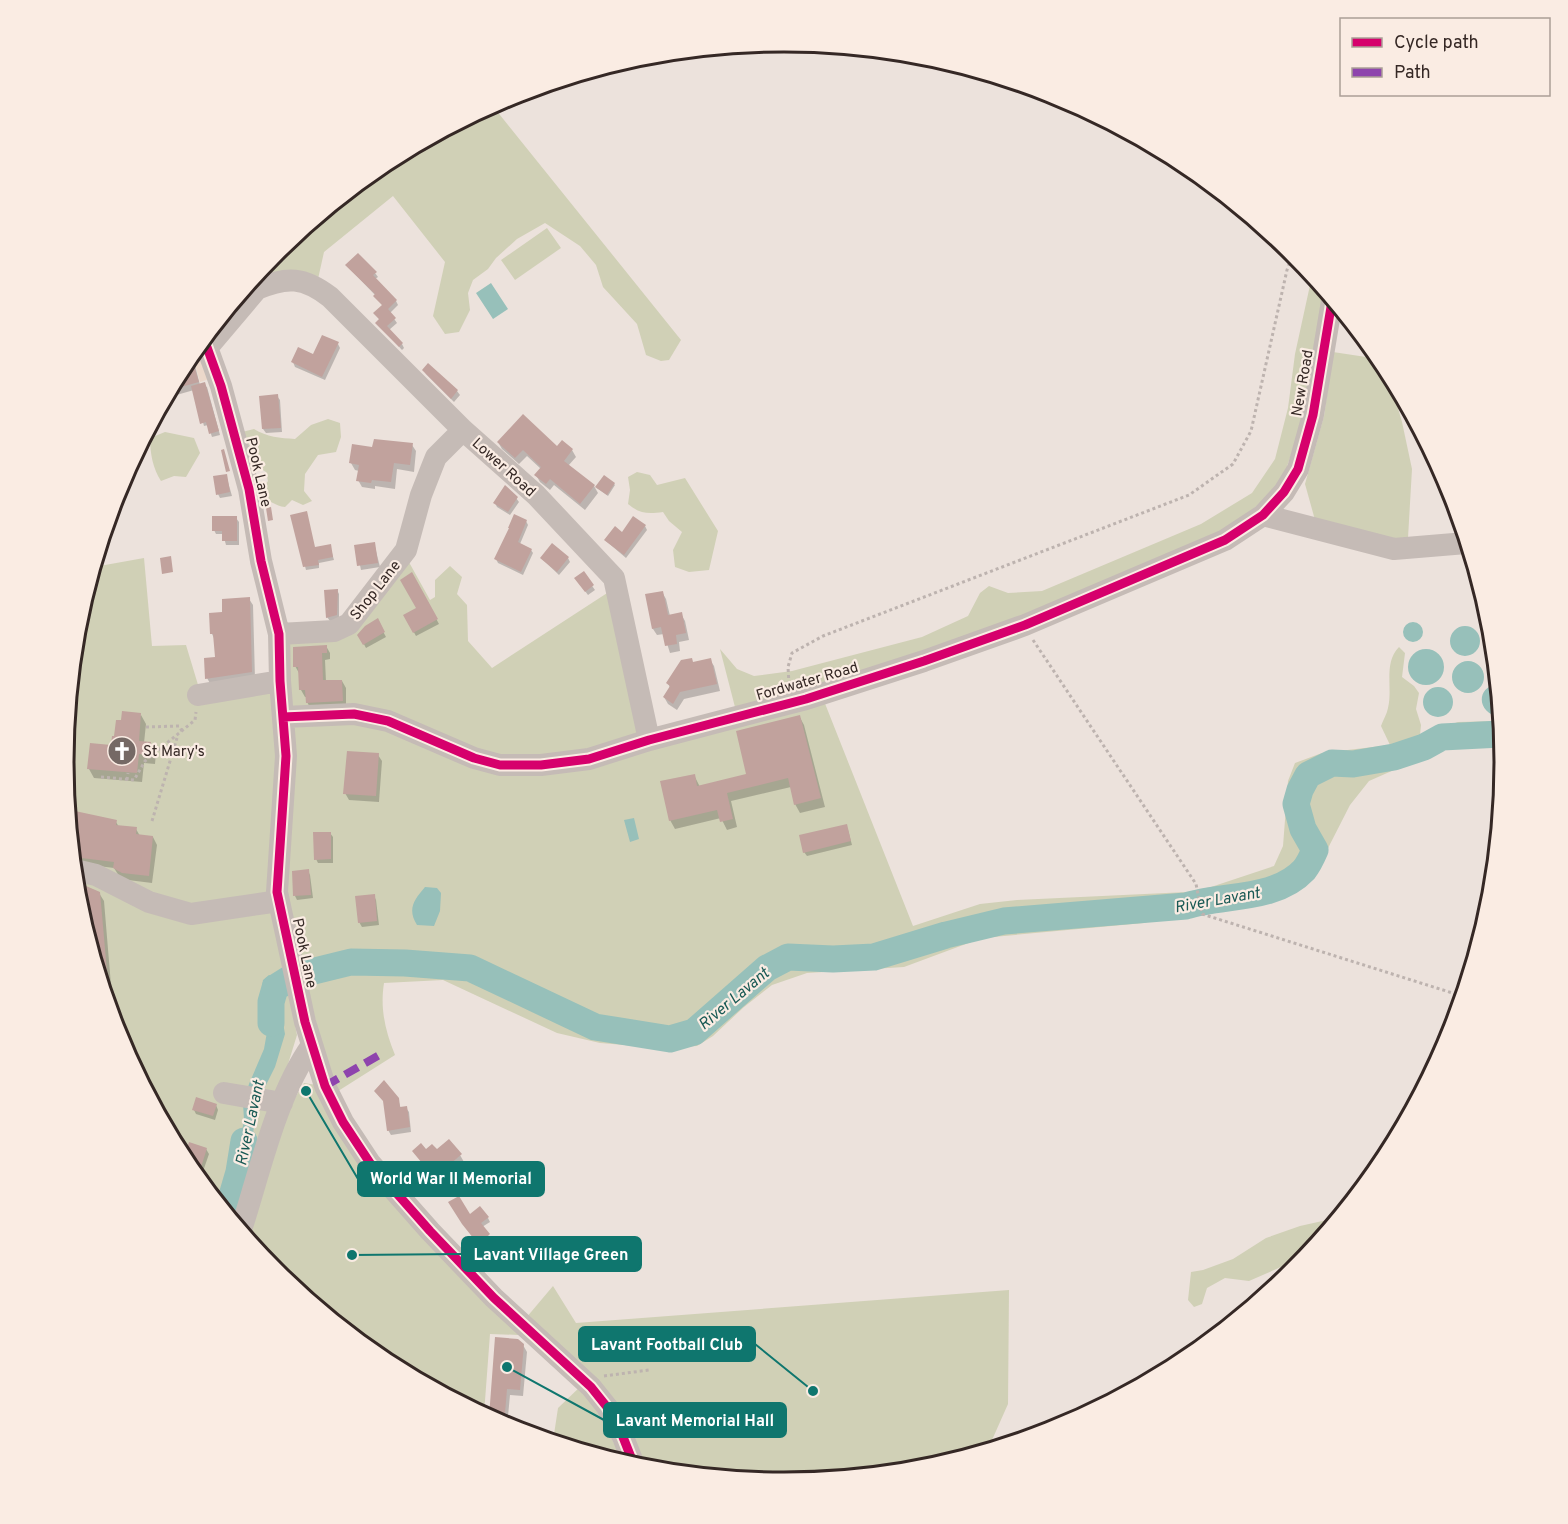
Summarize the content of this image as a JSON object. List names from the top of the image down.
{
  "streets": {
    "street": [
      "New Road",
      "Lower Road",
      "Pook Lane",
      "Shop Lane",
      "Fordwater Road"
    ]
  },
  "crossings": [
    ["New Road", "Fordwater Road"],
    ["Lower Road", "Shop Lane"],
    ["Lower Road", "Fordwater Road"],
    ["Pook Lane", "Shop Lane"],
    ["Pook Lane", "Fordwater Road"]
  ],
  "water": ["River Lavant"],
  "places": {
    "church": ["St Mary's"],
    "other": [
      "World War II Memorial",
      "Lavant Village Green",
      "Lavant Memorial Hall",
      "Lavant Football Club"
    ]
  },
  "legend": ["Cycle path", "Path"]
}
